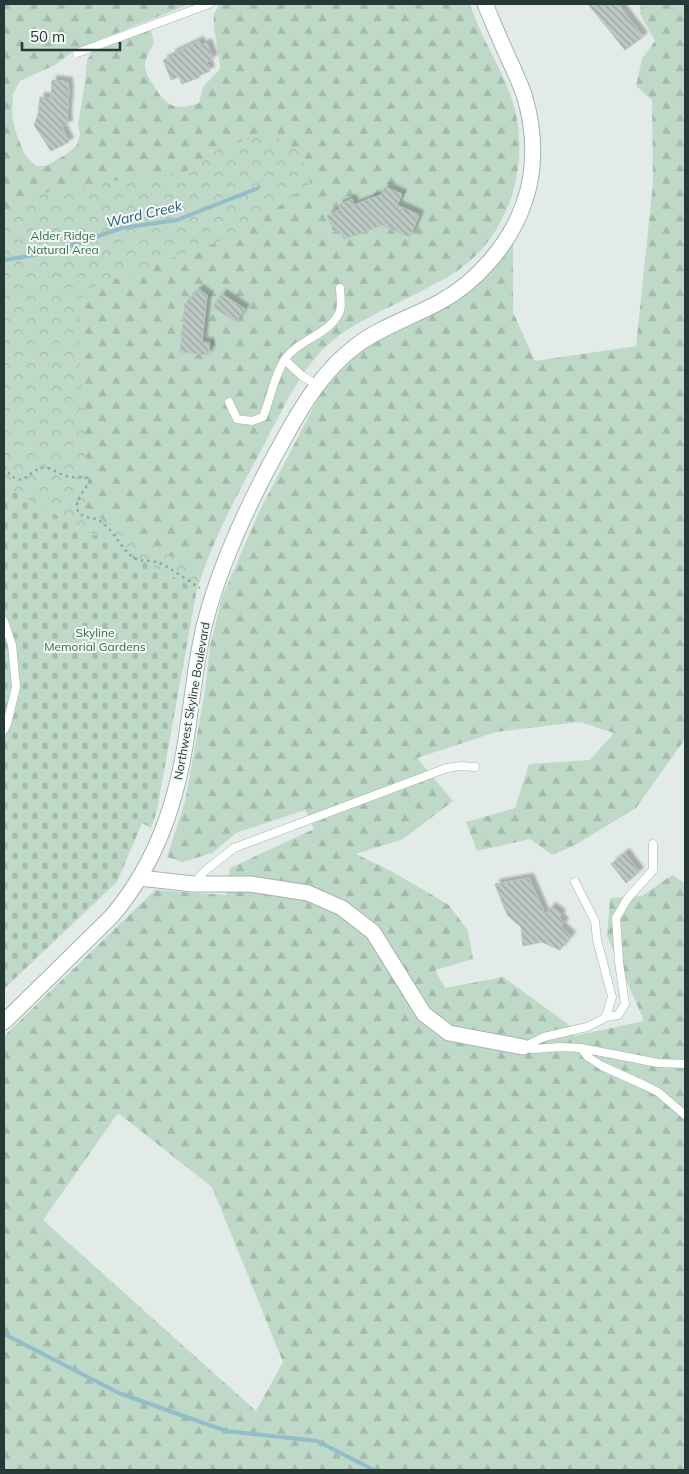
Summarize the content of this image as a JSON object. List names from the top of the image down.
{
  "streets": {
    "main road": ["Northwest Skyline Boulevard"]
  },
  "water": ["Ward Creek"],
  "parks": ["Alder Ridge Natural Area", "Skyline Memorial Gardens"],
  "scale_bar": "50 m"
}
